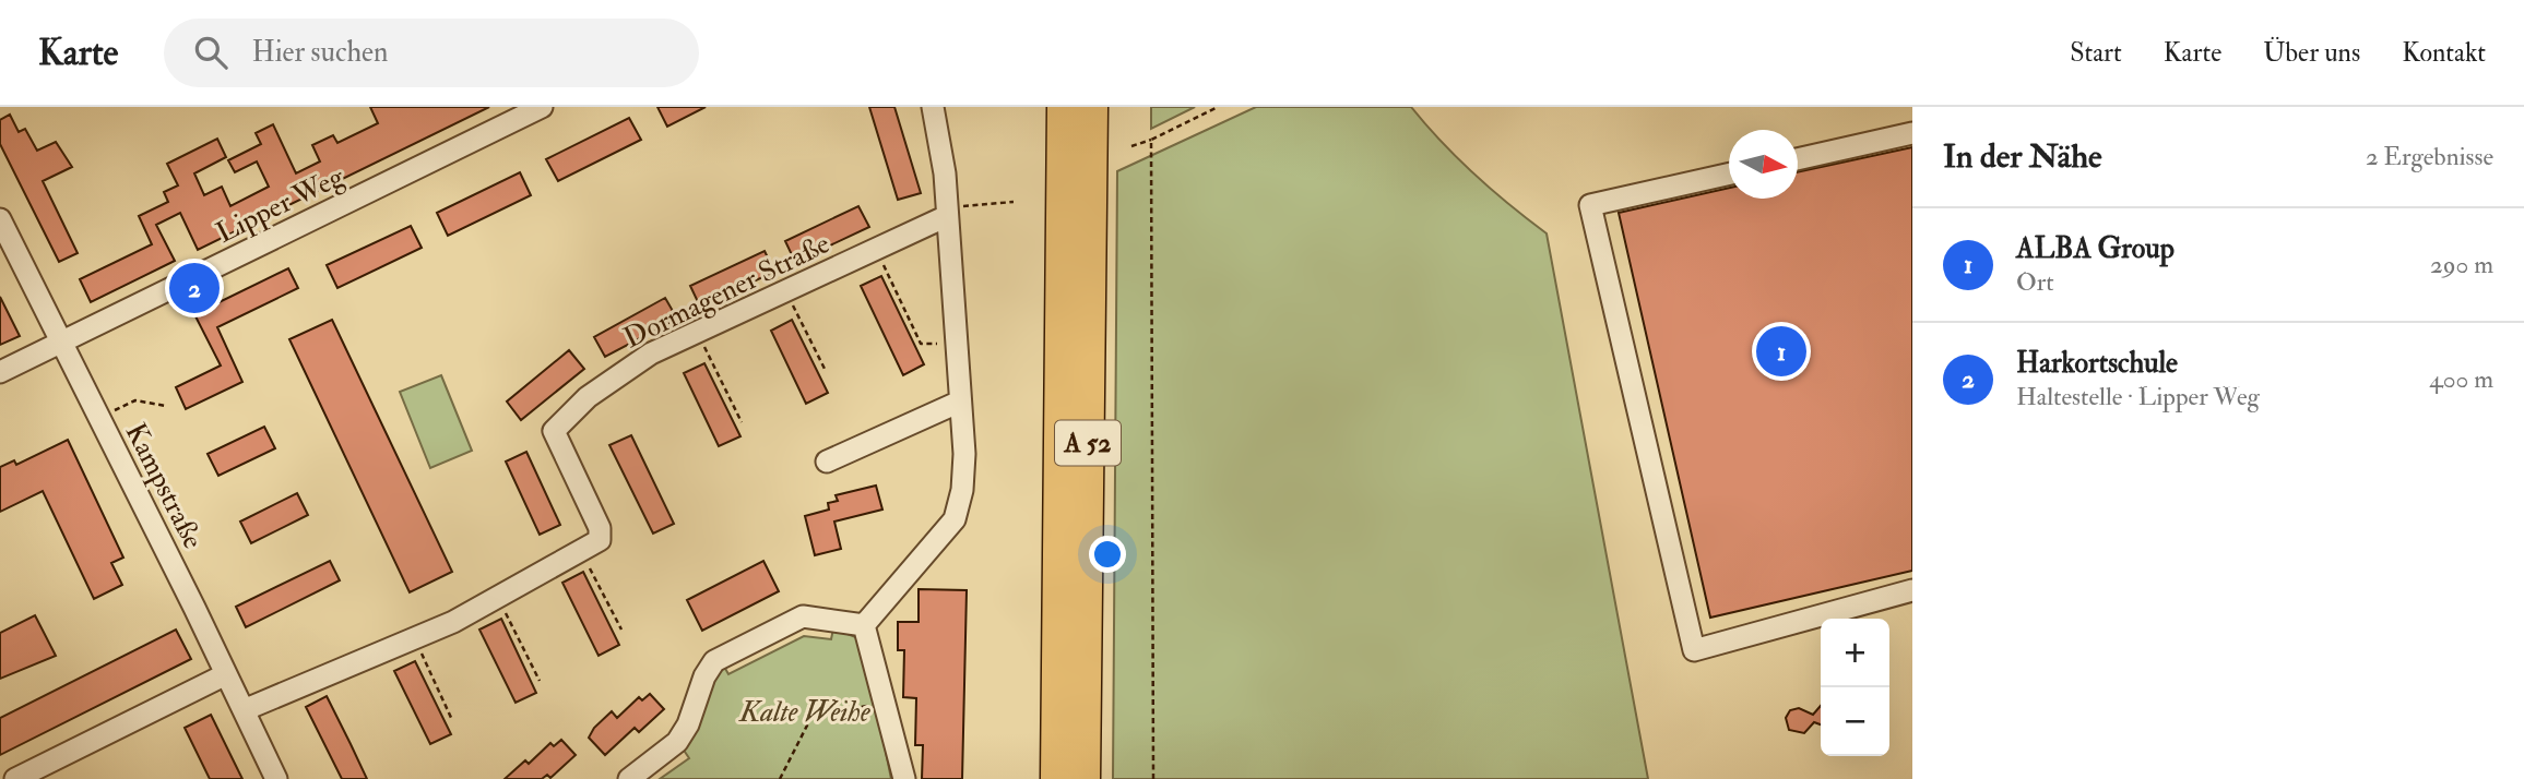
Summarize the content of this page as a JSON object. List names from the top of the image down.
{
  "streets": {
    "highway": ["A 52"],
    "street": ["Lipper Weg", "Dormagener Straße", "Kampstraße"]
  },
  "crossings": [
    ["Lipper Weg", "Kampstraße"],
    ["Dormagener Straße", "Kampstraße"]
  ],
  "parks": ["Kalte Weihe"],
  "north": "right",
  "page": {
    "header": "Karte",
    "search": "Hier suchen",
    "nav": [
      "Start",
      "Karte",
      "Über uns",
      "Kontakt"
    ],
    "heading": ["In der Nähe", "2 Ergebnisse"],
    "list": [
      {
        "mark": "1",
        "name": "ALBA Group",
        "note": "Ort",
        "value": "290 m"
      },
      {
        "mark": "2",
        "name": "Harkortschule",
        "note": "Haltestelle · Lipper Weg",
        "value": "400 m"
      }
    ],
    "pins": ["2", "1"],
    "map_buttons": ["+", "−"]
  }
}
